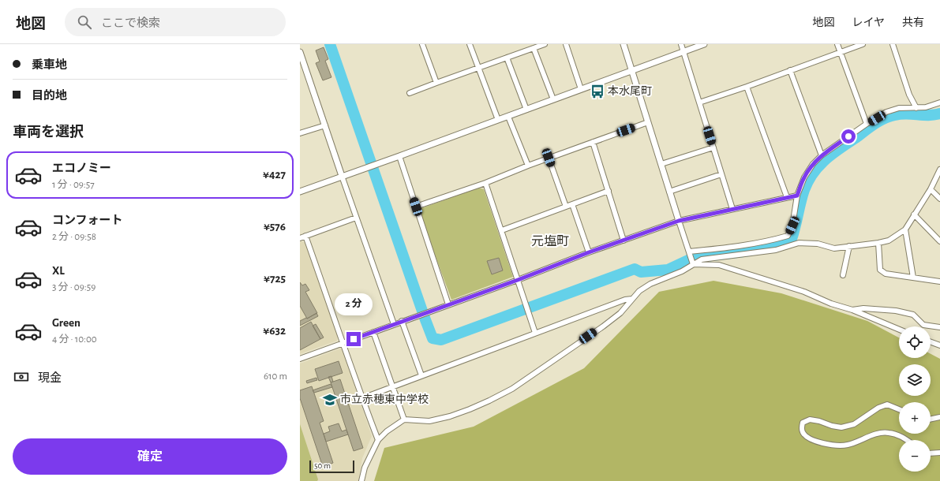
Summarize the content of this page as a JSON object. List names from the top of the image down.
{
  "districts": ["元塩町"],
  "places": {
    "bus stop": ["本水尾町"],
    "school or university": ["市立赤穂東中学校"]
  },
  "scale_bar": "50 m",
  "page": {
    "header": "地図",
    "search": "ここで検索",
    "nav": ["地図", "レイヤ", "共有"],
    "banner": ["乗車地", "目的地"],
    "heading": "車両を選択",
    "list": [
      {
        "name": "エコノミー",
        "note": "1 分 · 09:57",
        "value": "¥427"
      },
      {
        "name": "コンフォート",
        "note": "2 分 · 09:58",
        "value": "¥576"
      },
      {
        "name": "XL",
        "note": "3 分 · 09:59",
        "value": "¥725"
      },
      {
        "name": "Green",
        "note": "4 分 · 10:00",
        "value": "¥632"
      }
    ],
    "bubble": "2 分",
    "map_buttons": ["+", "−"],
    "pay": ["現金", "610 m"],
    "buttons": "確定",
    "scale": "50 m"
  }
}
